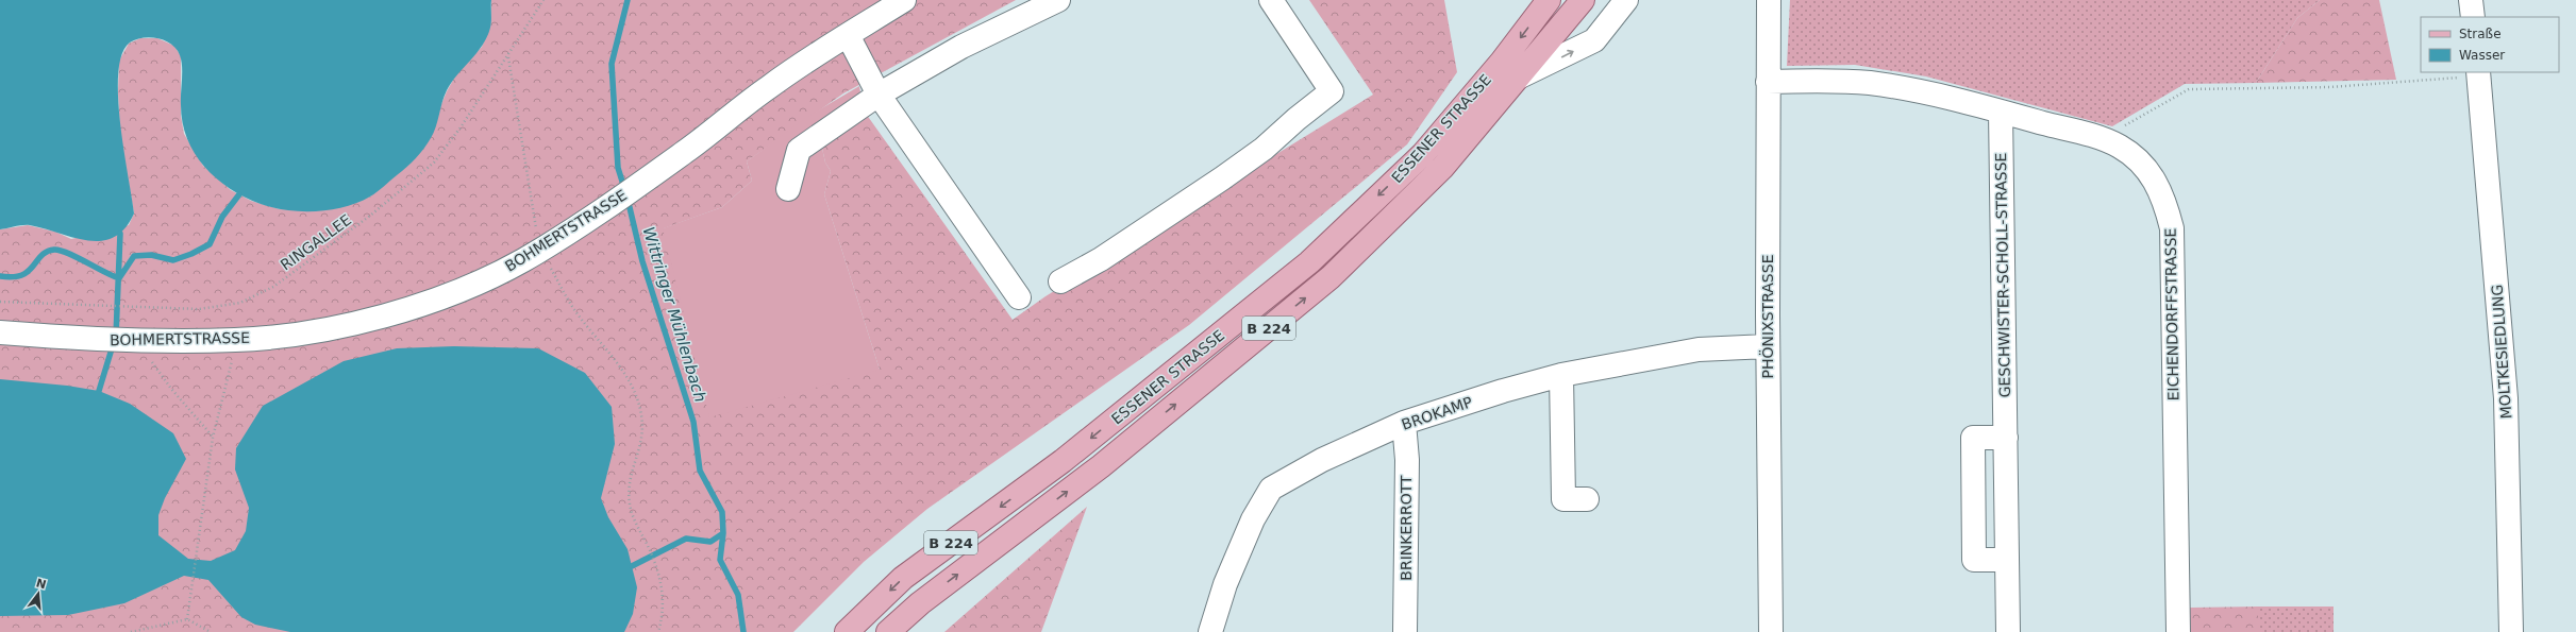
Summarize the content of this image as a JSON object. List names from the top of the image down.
{
  "streets": {
    "main road": ["ESSENER STRASSE", "B 224"],
    "street": [
      "BOHMERTSTRASSE",
      "GESCHWISTER-SCHOLL-STRASSE",
      "EICHENDORFFSTRASSE",
      "PHÖNIXSTRASSE",
      "MOLTKESIEDLUNG",
      "BROKAMP",
      "BRINKERROTT"
    ],
    "path": ["RINGALLEE"]
  },
  "crossings": [
    ["GESCHWISTER-SCHOLL-STRASSE", "EICHENDORFFSTRASSE"],
    ["EICHENDORFFSTRASSE", "PHÖNIXSTRASSE"],
    ["PHÖNIXSTRASSE", "BROKAMP"],
    ["BROKAMP", "BRINKERROTT"]
  ],
  "water": ["Wittringer Mühlenbach"],
  "legend": ["Straße", "Wasser"],
  "north": "top"
}
